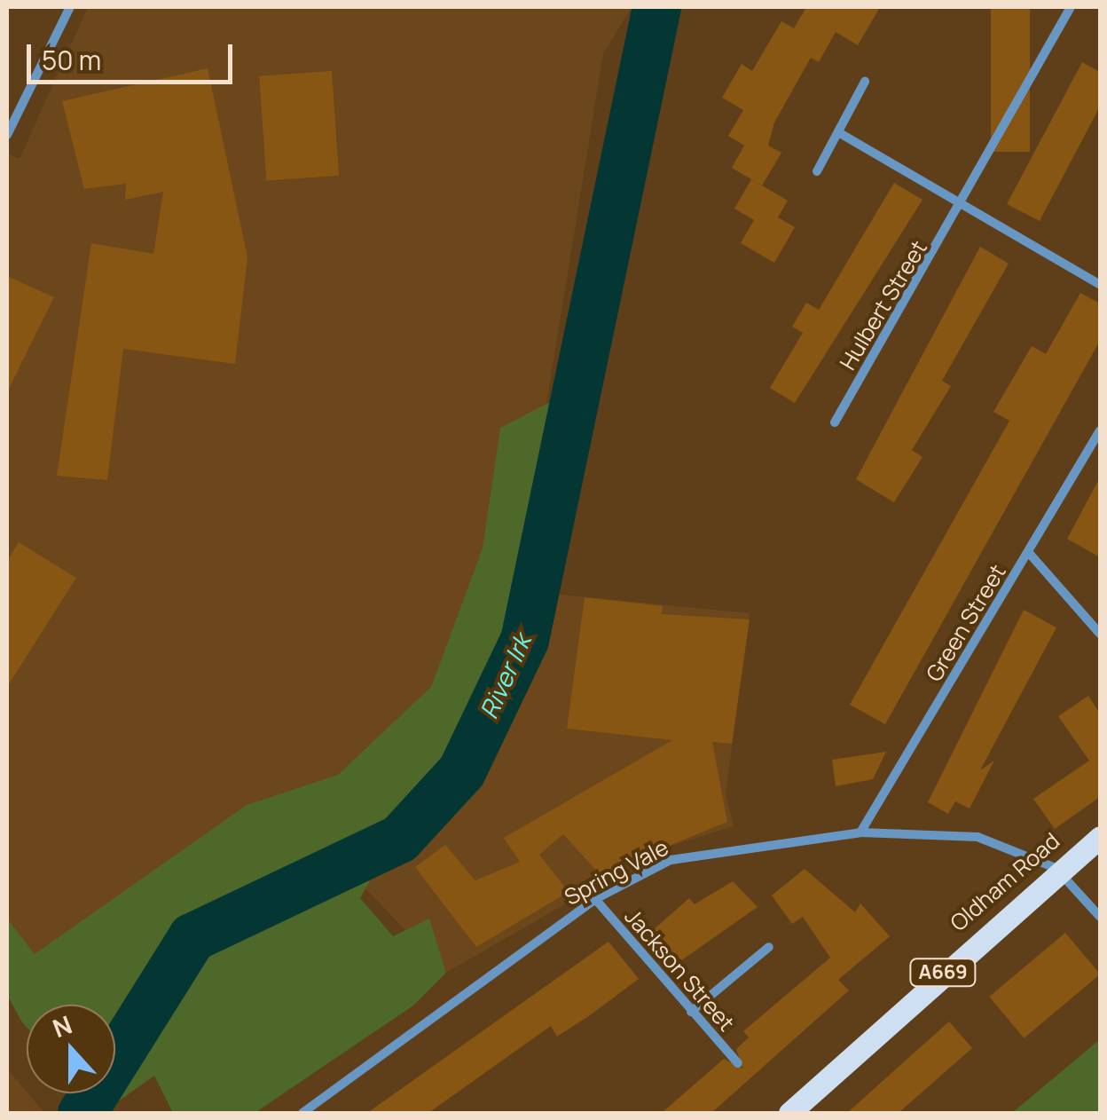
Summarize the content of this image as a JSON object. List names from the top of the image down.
{
  "streets": {
    "main road": ["Oldham Road", "A669"],
    "street": [
      "Hulbert Street",
      "Green Street",
      "Spring Vale",
      "Jackson Street"
    ]
  },
  "crossings": [
    ["Green Street", "Spring Vale"],
    ["Spring Vale", "Oldham Road"],
    ["Spring Vale", "Jackson Street"]
  ],
  "water": ["River Irk"],
  "scale_bar": "50 m",
  "north": "top"
}
